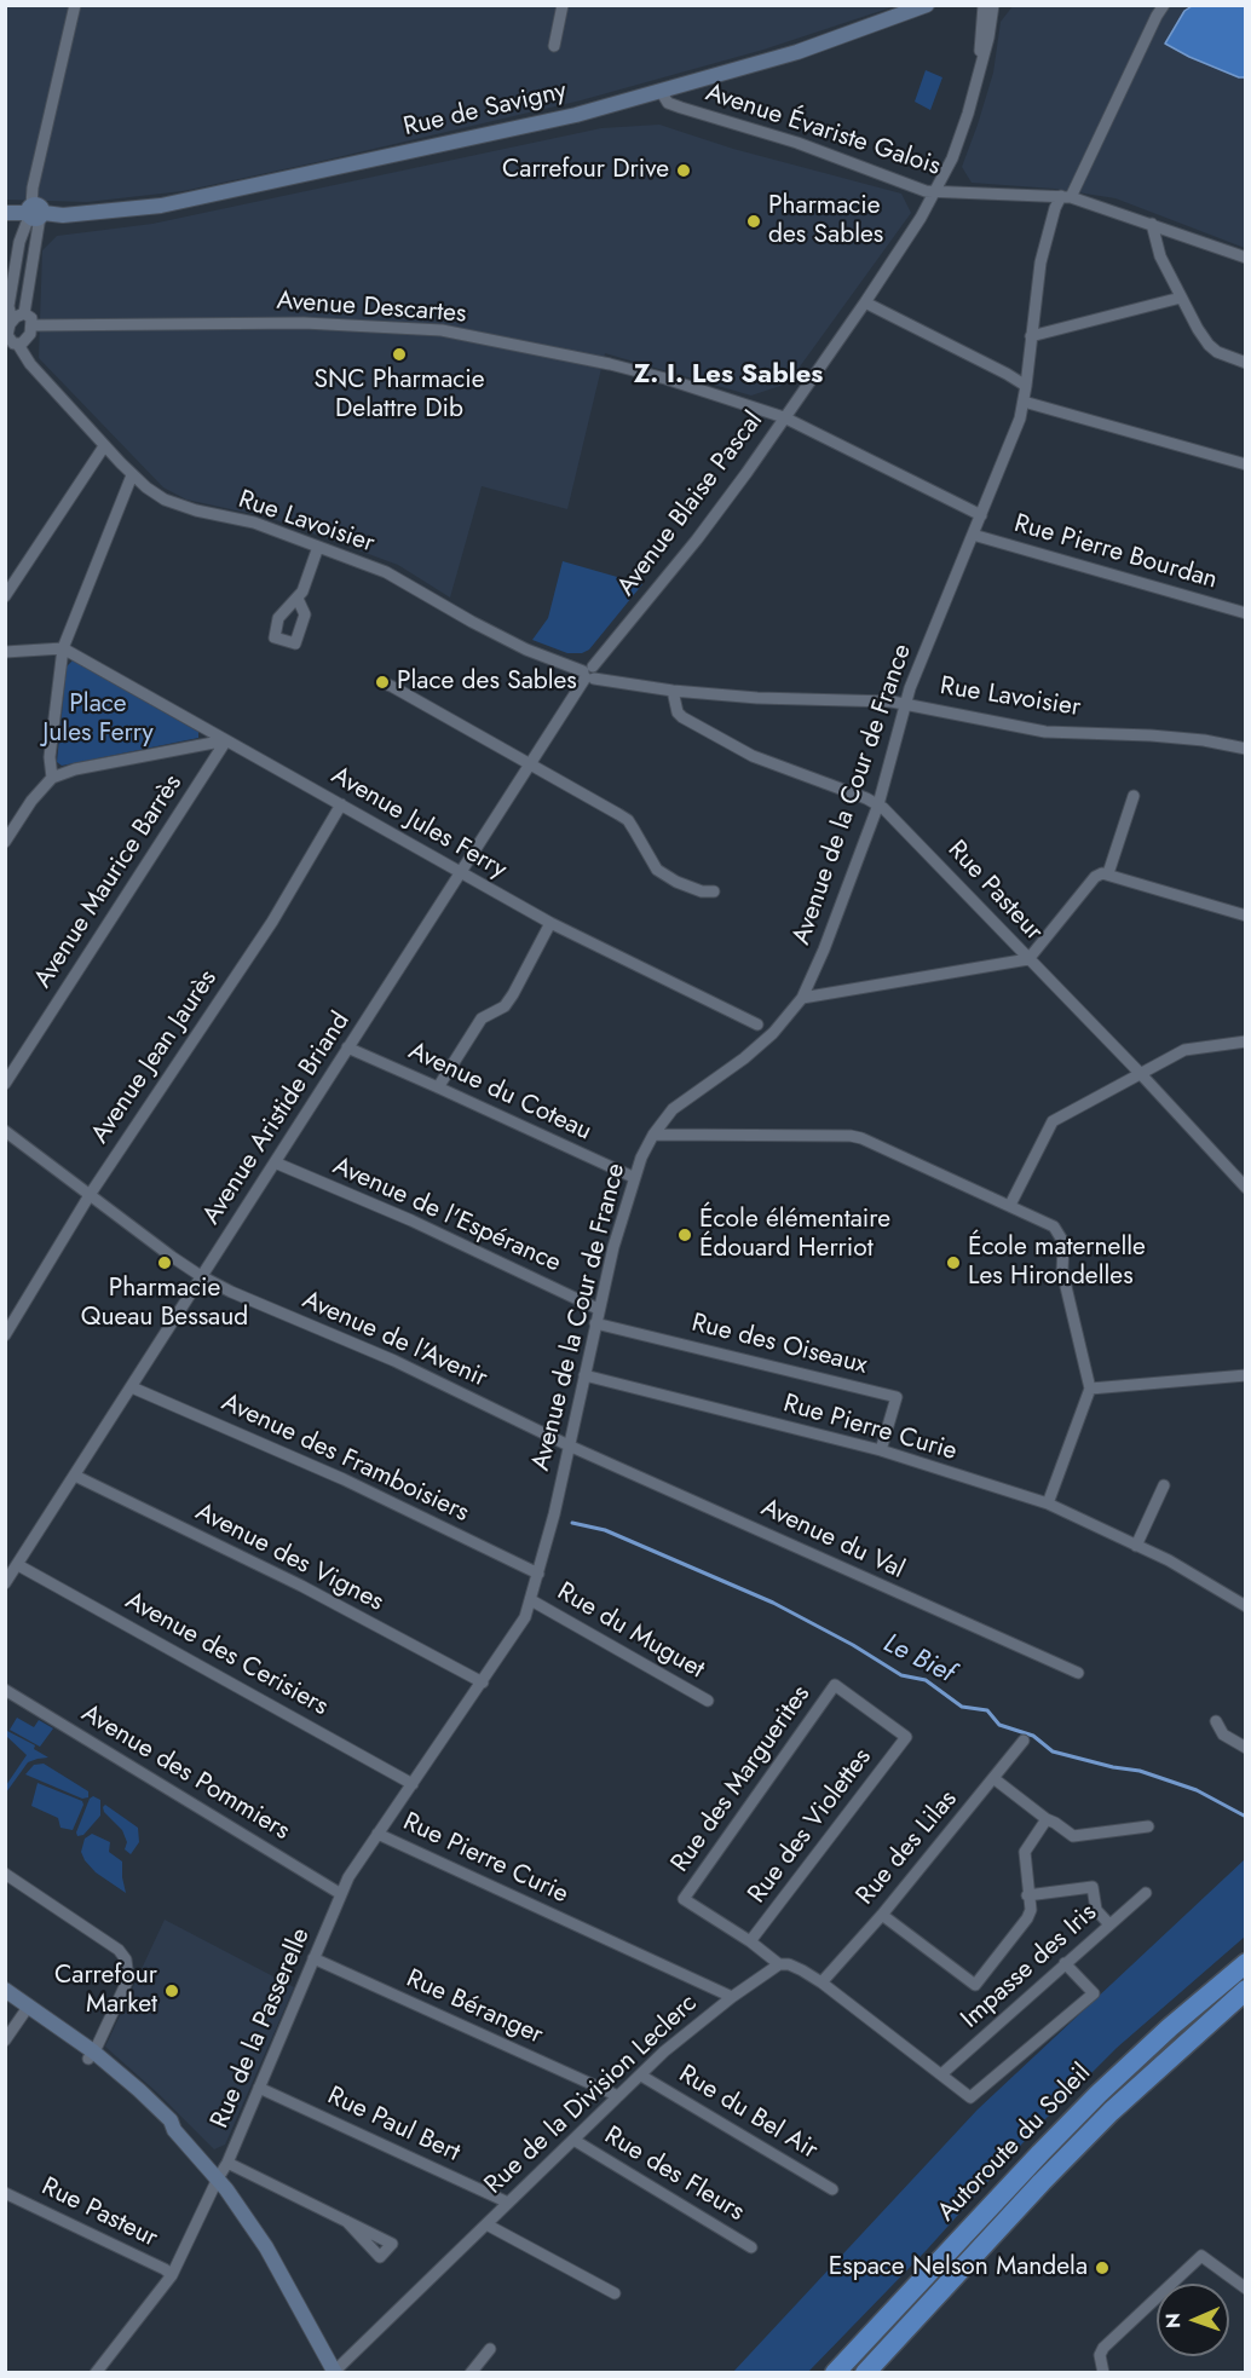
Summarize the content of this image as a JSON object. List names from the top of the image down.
{
  "streets": {
    "highway": ["Autoroute du Soleil"],
    "street": [
      "Rue de Savigny",
      "Avenue Évariste Galois",
      "Avenue Descartes",
      "Avenue Blaise Pascal",
      "Rue Lavoisier",
      "Rue Pierre Bourdan",
      "Avenue de la Cour de France",
      "Avenue Jules Ferry",
      "Avenue Maurice Barrès",
      "Rue Pasteur",
      "Avenue Jean Jaurès",
      "Avenue du Coteau",
      "Avenue Aristide Briand",
      "Avenue de l'Espérance",
      "Avenue de l'Avenir",
      "Rue des Oiseaux",
      "Rue Pierre Curie",
      "Avenue des Framboisiers",
      "Avenue du Val",
      "Avenue des Vignes",
      "Rue du Muguet",
      "Avenue des Cerisiers",
      "Avenue des Pommiers",
      "Rue des Marguerites",
      "Rue des Violettes",
      "Rue des Lilas",
      "Impasse des Iris",
      "Rue Béranger",
      "Rue de la Passerelle",
      "Rue de la Division Leclerc",
      "Rue du Bel Air",
      "Rue Paul Bert",
      "Rue des Fleurs"
    ]
  },
  "crossings": [
    ["Rue de Savigny", "Avenue Évariste Galois"],
    ["Avenue Évariste Galois", "Avenue Blaise Pascal"],
    ["Avenue Évariste Galois", "Avenue de la Cour de France"],
    ["Avenue Descartes", "Avenue Blaise Pascal"],
    ["Avenue Descartes", "Avenue de la Cour de France"],
    ["Avenue Blaise Pascal", "Rue Lavoisier"],
    ["Avenue Blaise Pascal", "Avenue Aristide Briand"],
    ["Rue Lavoisier", "Avenue de la Cour de France"],
    ["Rue Lavoisier", "Rue Pasteur"],
    ["Rue Lavoisier", "Avenue Aristide Briand"],
    ["Rue Pierre Bourdan", "Avenue de la Cour de France"],
    ["Avenue de la Cour de France", "Rue Pasteur"],
    ["Avenue de la Cour de France", "Avenue du Coteau"],
    ["Avenue de la Cour de France", "Avenue de l'Espérance"],
    ["Avenue de la Cour de France", "Avenue de l'Avenir"],
    ["Avenue de la Cour de France", "Rue des Oiseaux"],
    ["Avenue de la Cour de France", "Rue Pierre Curie"],
    ["Avenue de la Cour de France", "Avenue des Framboisiers"],
    ["Avenue de la Cour de France", "Avenue du Val"],
    ["Avenue de la Cour de France", "Avenue des Vignes"],
    ["Avenue de la Cour de France", "Rue du Muguet"],
    ["Avenue de la Cour de France", "Avenue des Cerisiers"],
    ["Avenue de la Cour de France", "Avenue des Pommiers"],
    ["Avenue de la Cour de France", "Rue de la Passerelle"],
    ["Avenue Jules Ferry", "Avenue Maurice Barrès"],
    ["Avenue Jules Ferry", "Avenue Jean Jaurès"],
    ["Avenue Jules Ferry", "Avenue Aristide Briand"],
    ["Rue Pasteur", "Rue de la Passerelle"],
    ["Avenue Jean Jaurès", "Avenue de l'Avenir"],
    ["Avenue du Coteau", "Avenue Aristide Briand"],
    ["Avenue Aristide Briand", "Avenue de l'Espérance"],
    ["Avenue Aristide Briand", "Avenue de l'Avenir"],
    ["Avenue Aristide Briand", "Avenue des Framboisiers"],
    ["Avenue Aristide Briand", "Avenue des Vignes"],
    ["Avenue Aristide Briand", "Avenue des Cerisiers"],
    ["Avenue de l'Avenir", "Avenue du Val"],
    ["Rue des Oiseaux", "Rue Pierre Curie"],
    ["Rue Pierre Curie", "Rue de la Division Leclerc"],
    ["Avenue des Pommiers", "Rue de la Passerelle"],
    ["Rue des Marguerites", "Rue des Violettes"],
    ["Rue Béranger", "Rue de la Passerelle"],
    ["Rue Béranger", "Rue de la Division Leclerc"],
    ["Rue de la Passerelle", "Rue Paul Bert"],
    ["Rue de la Division Leclerc", "Rue du Bel Air"],
    ["Rue de la Division Leclerc", "Rue Paul Bert"],
    ["Rue de la Division Leclerc", "Rue des Fleurs"]
  ],
  "districts": ["Z. I. Les Sables"],
  "water": ["Le Bief"],
  "parks": ["Place Jules Ferry"],
  "places": [
    "Carrefour Drive",
    "Pharmacie des Sables",
    "SNC Pharmacie Delattre Dib",
    "Place des Sables",
    "École élémentaire Édouard Herriot",
    "Pharmacie Queau Bessaud",
    "École maternelle Les Hirondelles",
    "Carrefour Market",
    "Espace Nelson Mandela"
  ],
  "north": "left"
}
